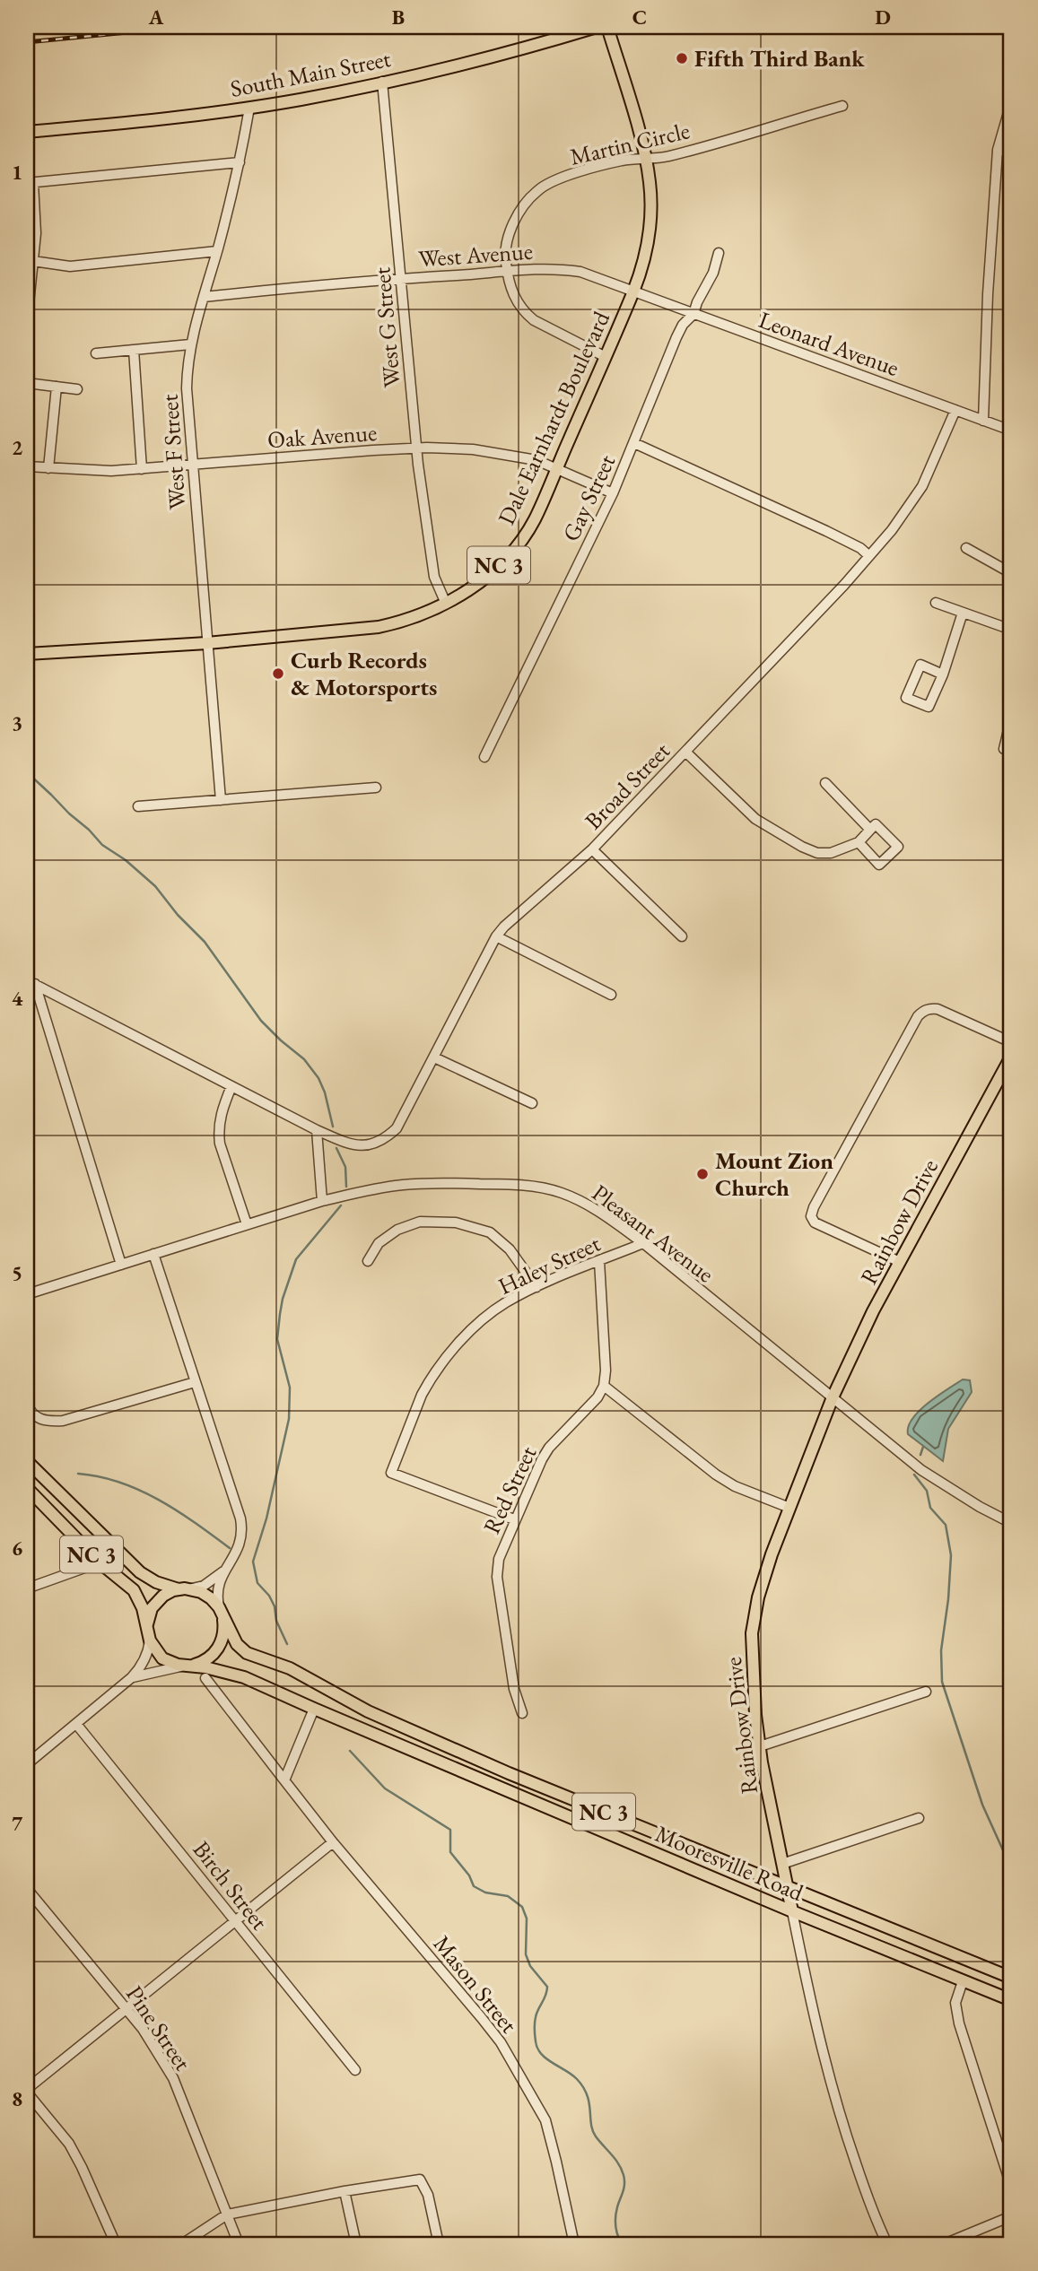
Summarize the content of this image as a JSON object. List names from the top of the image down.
{
  "streets": {
    "main road": [
      "South Main Street",
      "Dale Earnhardt Boulevard",
      "NC 3",
      "Rainbow Drive",
      "Mooresville Road"
    ],
    "street": [
      "Martin Circle",
      "West Avenue",
      "West G Street",
      "Leonard Avenue",
      "Oak Avenue",
      "West F Street",
      "Gay Street",
      "Broad Street",
      "Pleasant Avenue",
      "Haley Street",
      "Red Street",
      "Birch Street",
      "Mason Street",
      "Pine Street"
    ]
  },
  "crossings": [
    ["South Main Street", "West G Street"],
    ["South Main Street", "West F Street"],
    ["Martin Circle", "West Avenue"],
    ["Martin Circle", "Dale Earnhardt Boulevard"],
    ["West Avenue", "West G Street"],
    ["West Avenue", "Leonard Avenue"],
    ["West Avenue", "Dale Earnhardt Boulevard"],
    ["West Avenue", "West F Street"],
    ["West G Street", "Dale Earnhardt Boulevard"],
    ["West G Street", "Oak Avenue"],
    ["Leonard Avenue", "Dale Earnhardt Boulevard"],
    ["Leonard Avenue", "Gay Street"],
    ["Leonard Avenue", "Broad Street"],
    ["Dale Earnhardt Boulevard", "Oak Avenue"],
    ["Dale Earnhardt Boulevard", "West F Street"],
    ["Oak Avenue", "West F Street"],
    ["Oak Avenue", "Gay Street"],
    ["NC 3", "Mooresville Road"],
    ["Rainbow Drive", "Pleasant Avenue"],
    ["Rainbow Drive", "Mooresville Road"],
    ["Pleasant Avenue", "Haley Street"],
    ["Haley Street", "Red Street"]
  ],
  "places": ["Fifth Third Bank", "Curb Records & Motorsports", "Mount Zion Church"],
  "grid": {
    "columns": [
      "A",
      "B",
      "C",
      "D"
    ],
    "rows": [
      "1",
      "2",
      "3",
      "4",
      "5",
      "6",
      "7",
      "8"
    ]
  }
}
